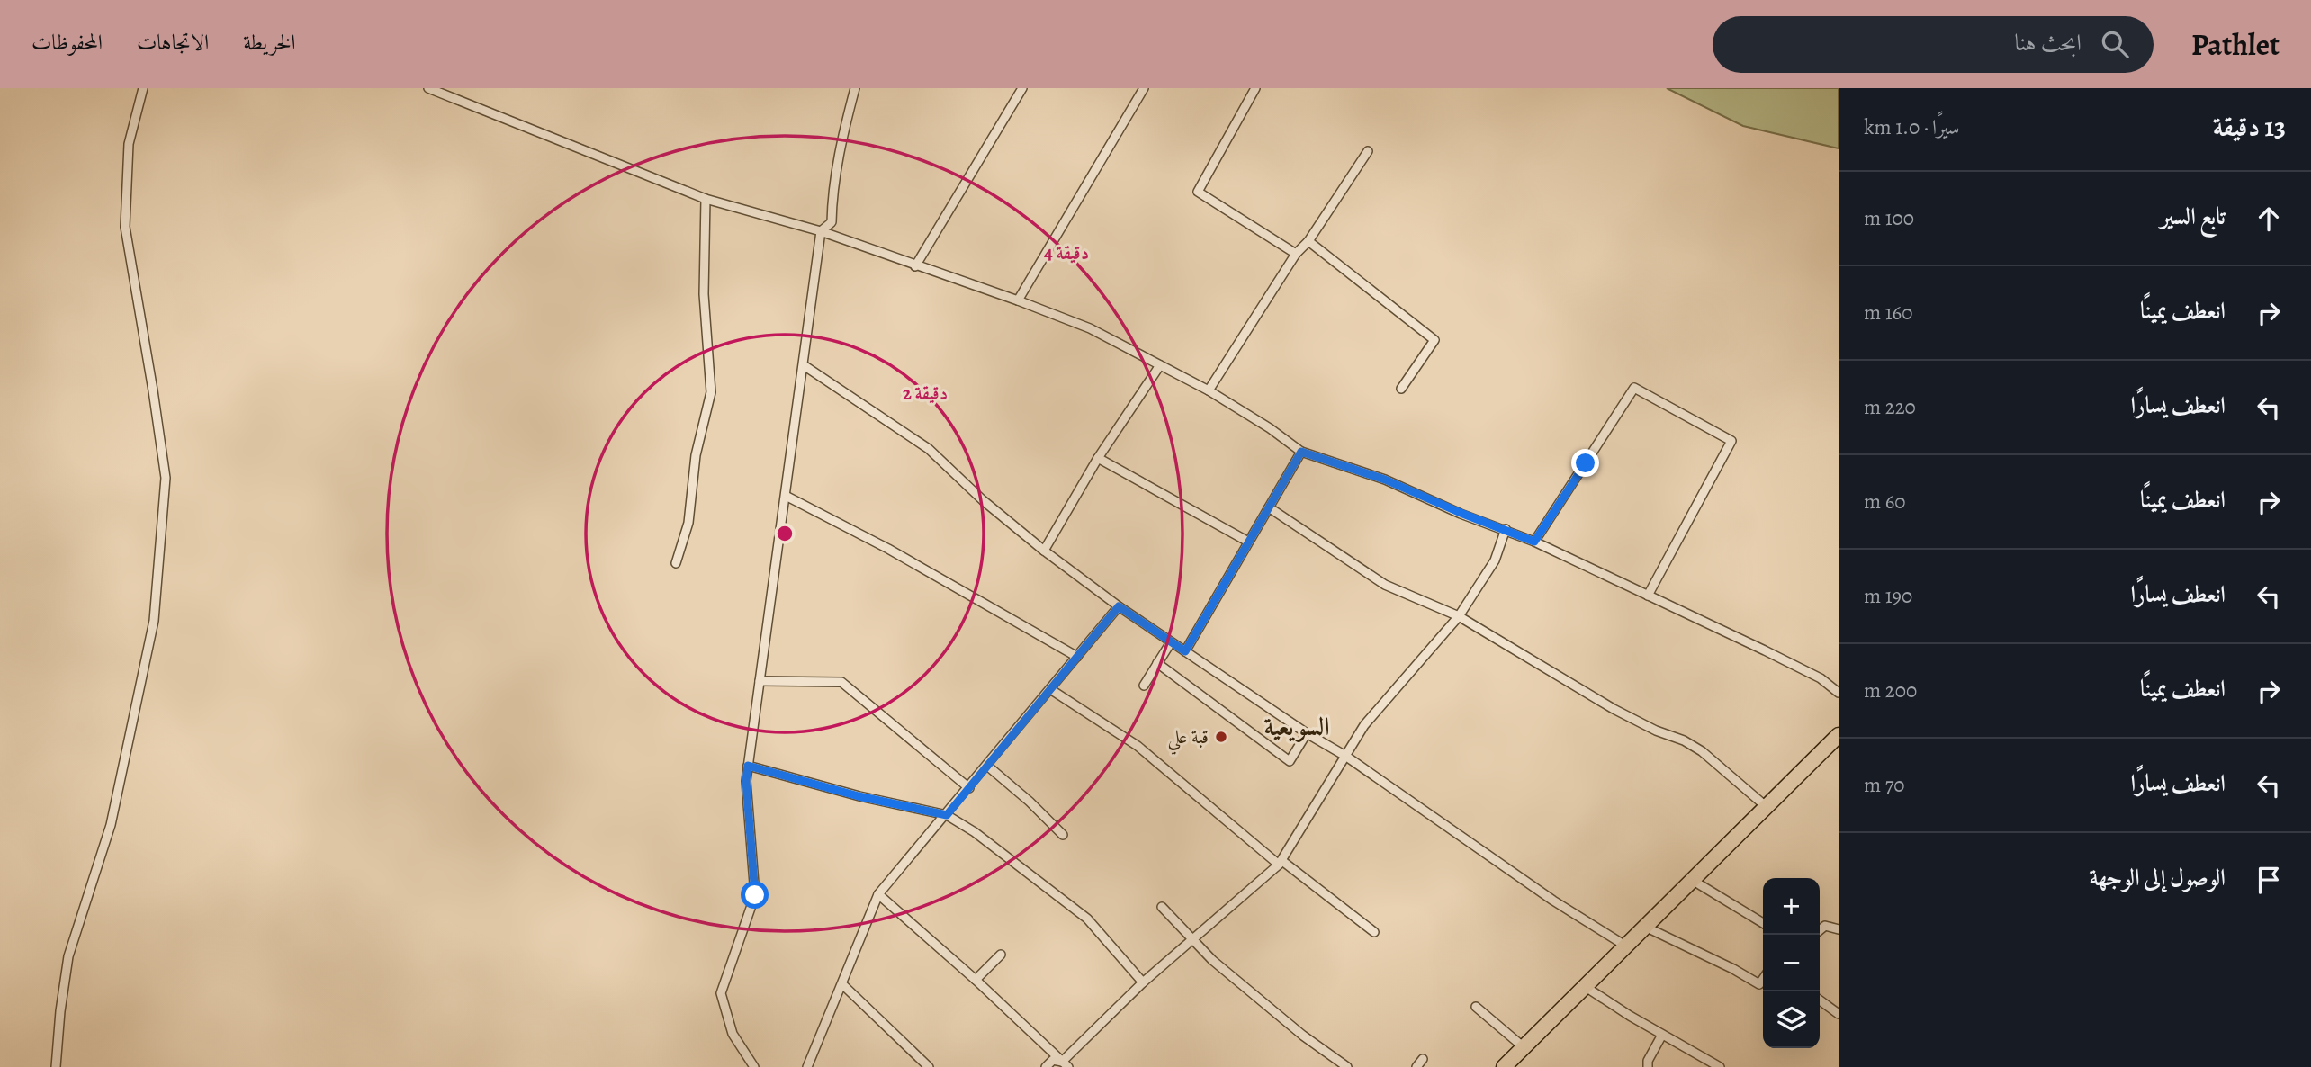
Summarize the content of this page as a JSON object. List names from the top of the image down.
{
  "districts": ["السويعية"],
  "places": ["قبة علي"],
  "page": {
    "header": "Pathlet",
    "search": "ابحث هنا",
    "nav": ["الخريطة", "الاتجاهات", "المحفوظات"],
    "heading": ["13 دقيقة", "سيرًا · 1.0 km"],
    "list": [
      ["تابع السير", "100 m"],
      ["انعطف يمينًا", "160 m"],
      ["انعطف يسارًا", "220 m"],
      ["انعطف يمينًا", "60 m"],
      ["انعطف يسارًا", "190 m"],
      ["انعطف يمينًا", "200 m"],
      ["انعطف يسارًا", "70 m"],
      "الوصول إلى الوجهة"
    ],
    "map_buttons": ["+", "−"]
  },
  "rings": ["4 دقيقة", "2 دقيقة"]
}
